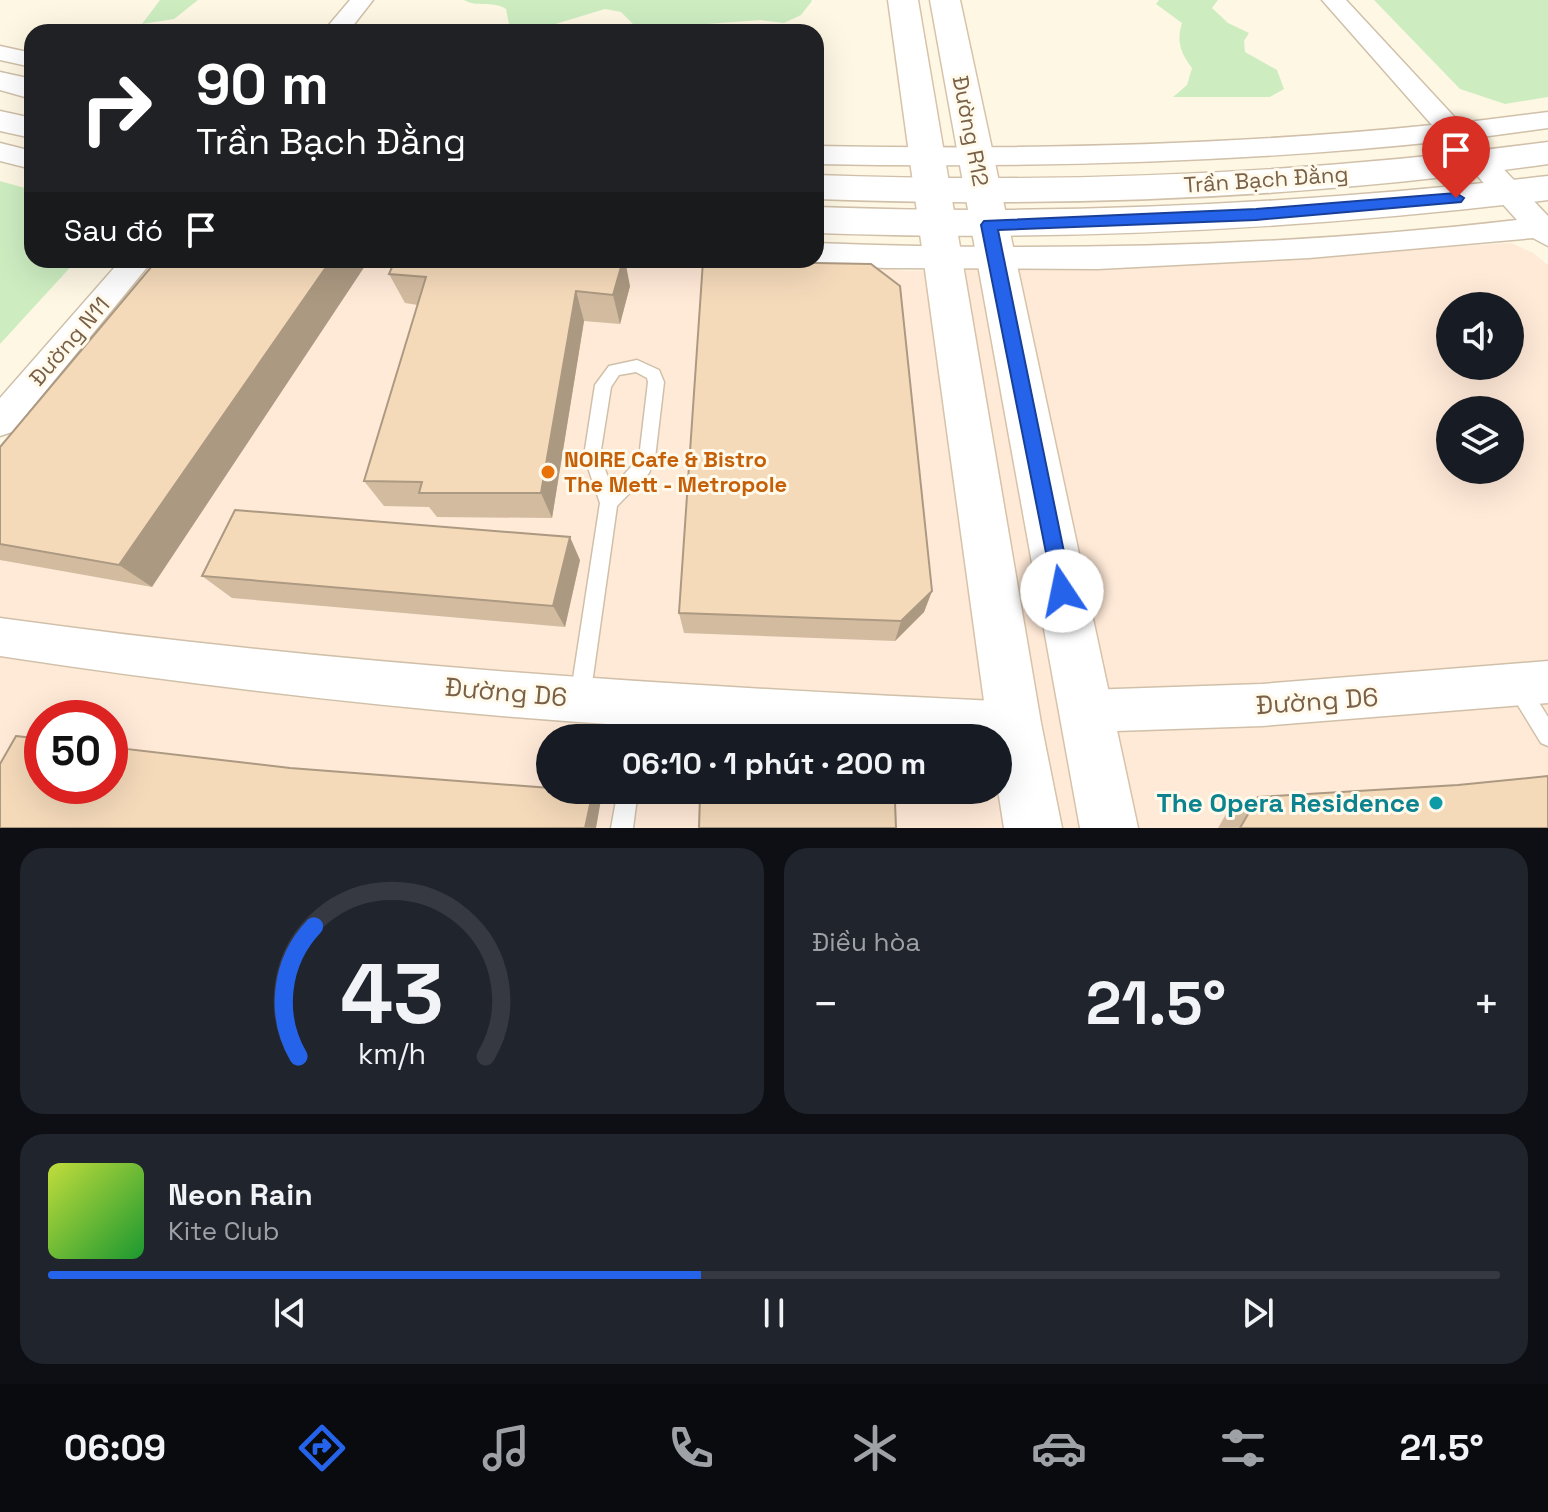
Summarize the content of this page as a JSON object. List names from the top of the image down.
{
  "streets": {
    "main road": ["Đường R12"],
    "street": ["Trần Bạch Đằng", "Đường N11", "Đường D6"]
  },
  "crossings": [
    ["Đường R12", "Trần Bạch Đằng"],
    ["Đường R12", "Đường D6"]
  ],
  "places": ["NOIRE Cafe & Bistro The Mett - Metropole", "The Opera Residence"],
  "page": {
    "turn": ["90 m", "Trần Bạch Đằng"],
    "then": "Sau đó",
    "limit": "50",
    "trip": "06:10 · 1 phút · 200 m",
    "tile": "Điều hòa",
    "heat": ["−", "21.5°", "+"],
    "song": ["Neon Rain", "Kite Club"],
    "tabs": ["06:09", "21.5°"],
    "gauge": ["43", "km/h"]
  }
}
